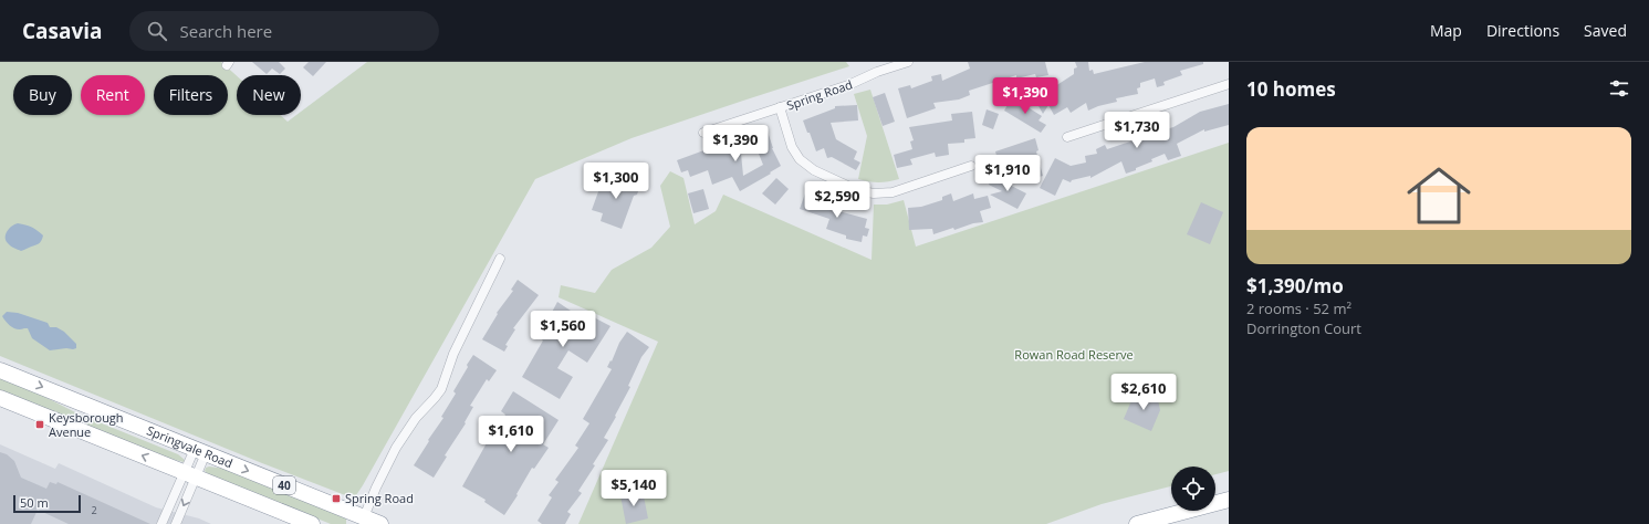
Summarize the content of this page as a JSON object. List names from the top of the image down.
{
  "streets": {
    "highway": ["Springvale Road", "40"],
    "street": ["Spring Road"]
  },
  "parks": ["Rowan Road Reserve"],
  "places": {
    "transit": ["Keysborough Avenue", "Spring Road"]
  },
  "house_numbers": ["2"],
  "scale_bar": "50 m",
  "page": {
    "header": "Casavia",
    "search": "Search here",
    "nav": ["Map", "Directions", "Saved"],
    "heading": "10 homes",
    "chip": [
      "Buy",
      "Rent",
      "Filters",
      "New"
    ],
    "price": [
      "$1,390",
      "$1,730",
      "$1,390",
      "$1,910",
      "$1,300",
      "$2,590",
      "$1,560",
      "$2,610",
      "$1,610",
      "$5,140"
    ],
    "list": [
      {
        "name": "$1,390/mo",
        "note": "2 rooms · 52 m² · Dorrington Court"
      }
    ],
    "scale": "50 m"
  }
}
